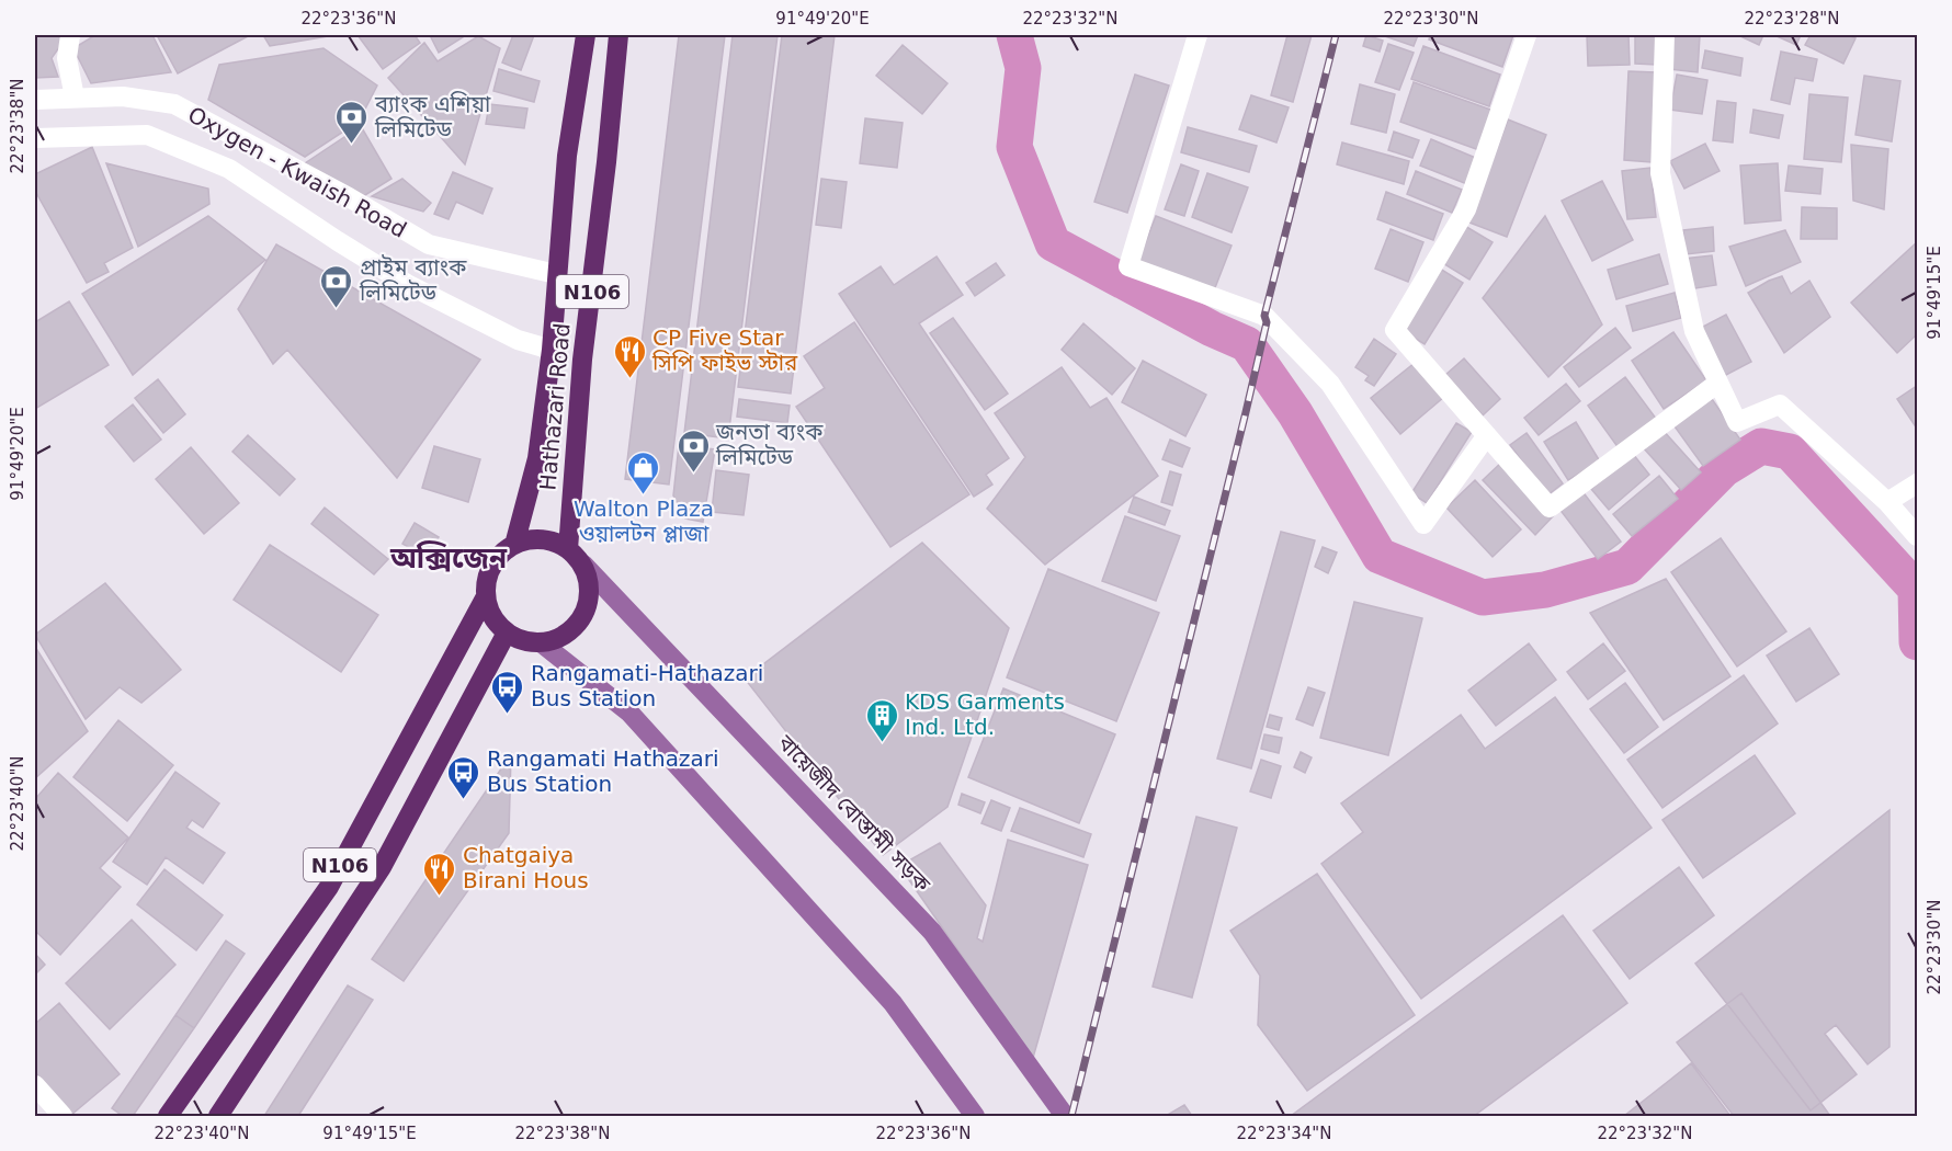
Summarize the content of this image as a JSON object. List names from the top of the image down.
{
  "streets": {
    "highway": ["N106", "Hathazari Road"],
    "main road": ["বায়েজীদ বোস্তামী সড়ক"],
    "street": ["Oxygen - Kwaish Road"]
  },
  "crossings": [
    ["Oxygen - Kwaish Road", "Hathazari Road"],
    ["N106", "Hathazari Road"],
    ["N106", "বায়েজীদ বোস্তামী সড়ক"],
    ["Hathazari Road", "বায়েজীদ বোস্তামী সড়ক"]
  ],
  "districts": ["অক্সিজেন"],
  "places": {
    "bank": ["ব্যাংক এশিয়া লিমিটেড", "প্রাইম ব্যাংক লিমিটেড", "জনতা ব্যংক লিমিটেড"],
    "restaurant": ["CP Five Star সিপি ফাইভ স্টার", "Chatgaiya Birani Hous"],
    "shop": ["Walton Plaza ওয়ালটন প্লাজা"],
    "bus stop": ["Rangamati-Hathazari Bus Station", "Rangamati Hathazari Bus Station"],
    "building": ["KDS Garments Ind. Ltd."]
  },
  "coordinates": [
    "22°23'36\"N",
    "91°49'20\"E",
    "22°23'32\"N",
    "22°23'30\"N",
    "22°23'28\"N",
    "22°23'38\"N",
    "91°49'15\"E",
    "22°23'40\"N",
    "22°23'34\"N"
  ]
}
